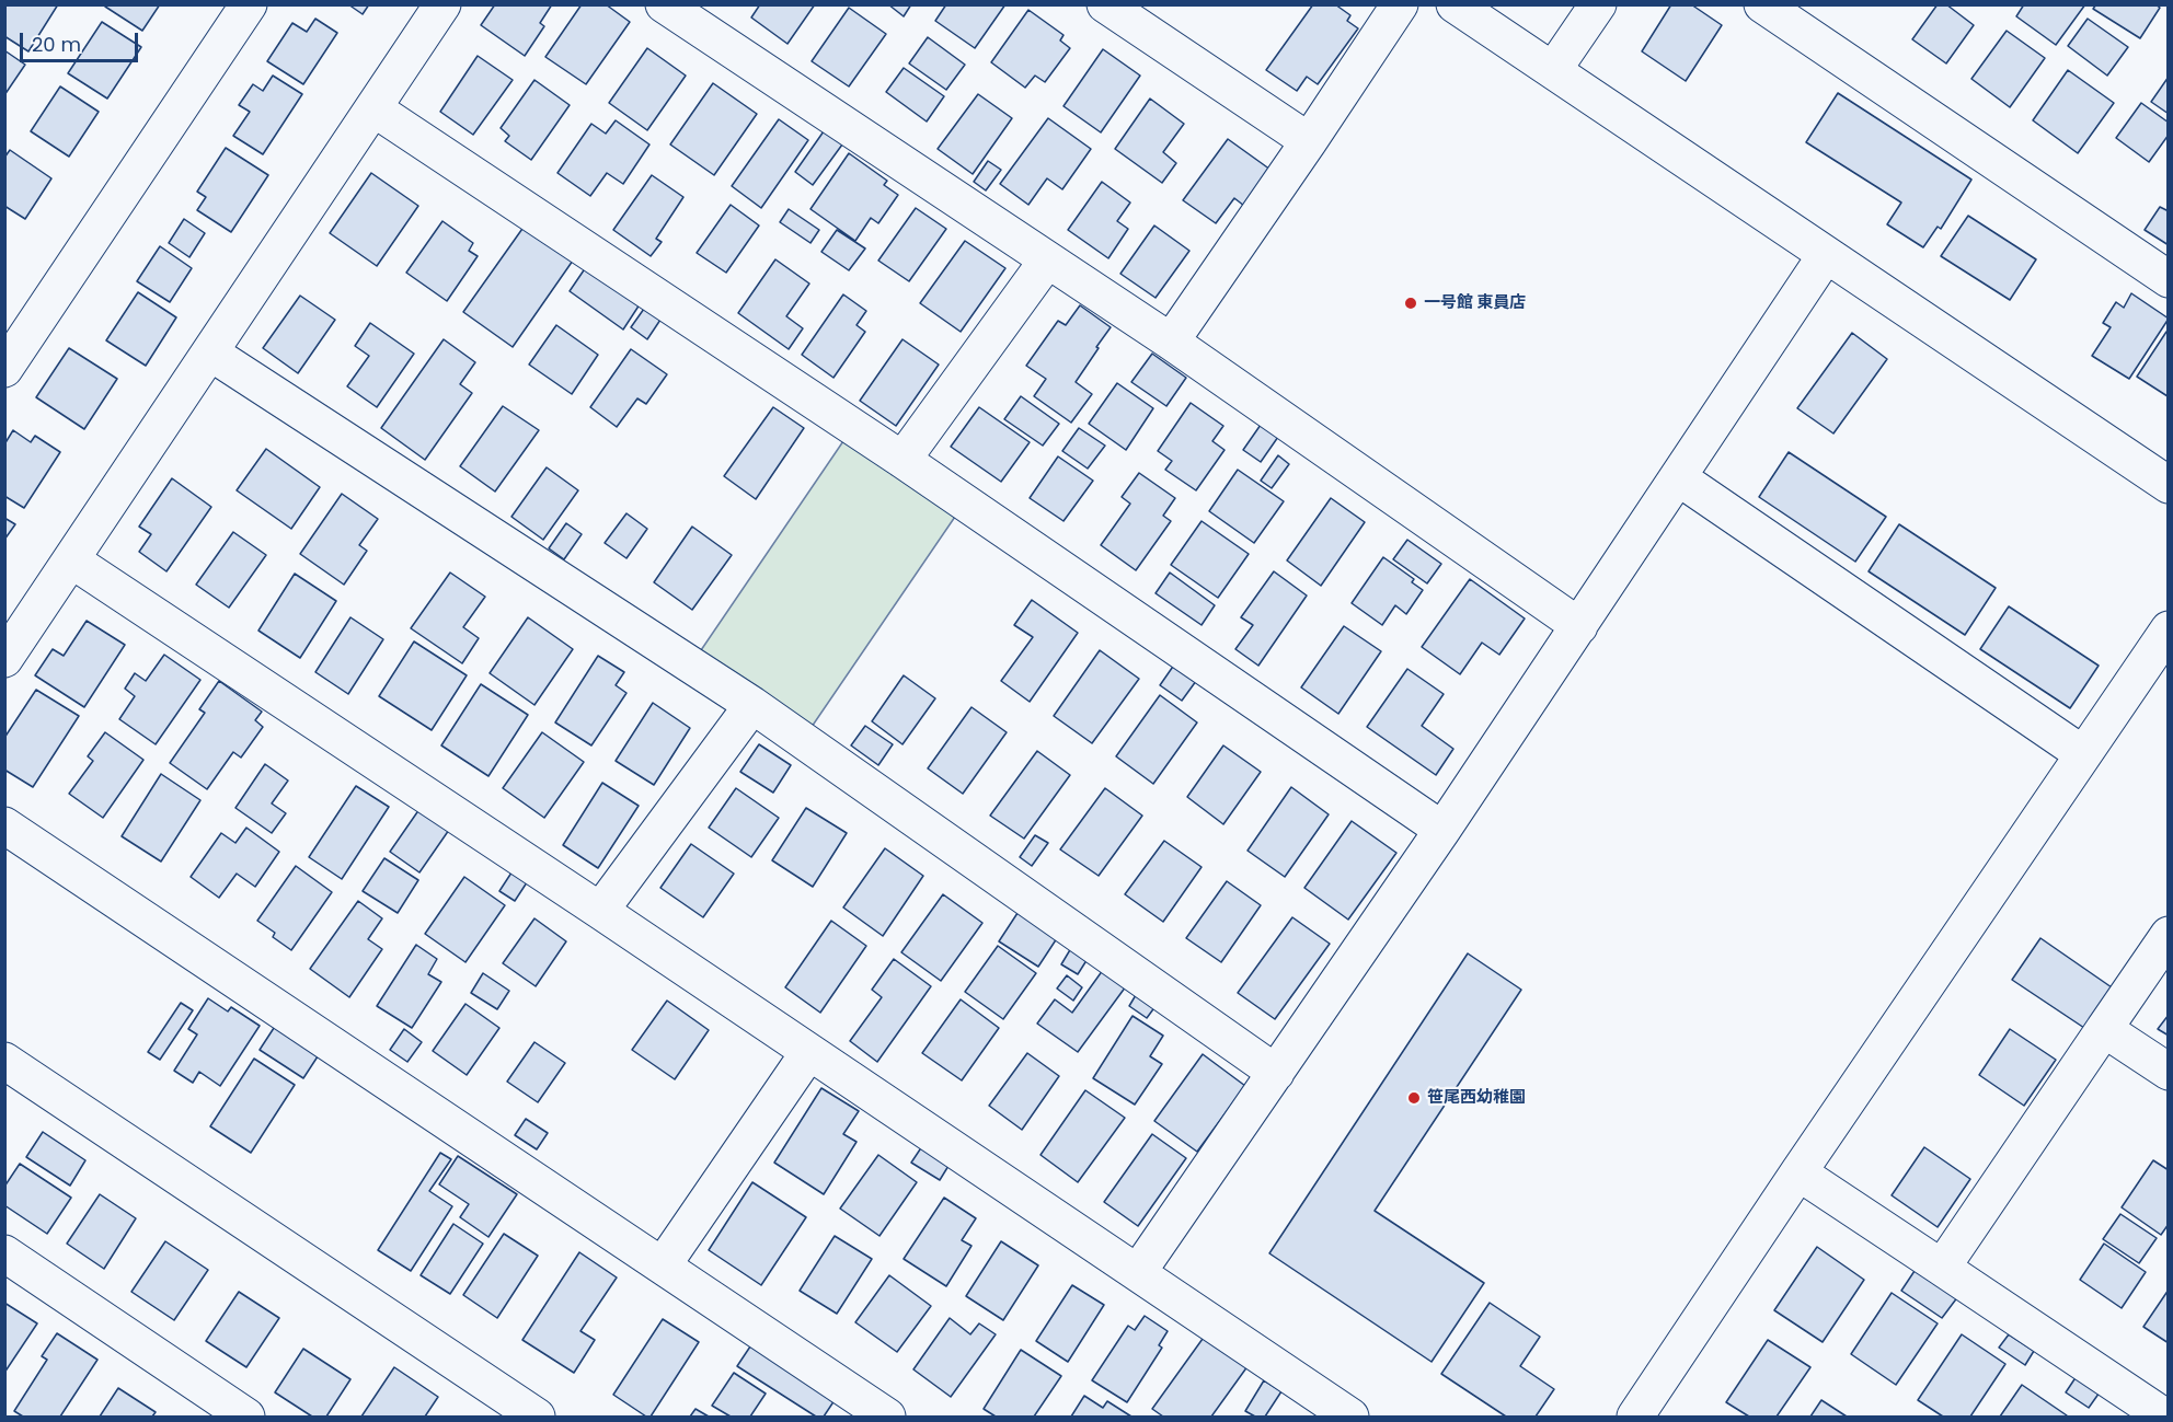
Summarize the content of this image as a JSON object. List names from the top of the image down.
{
  "places": ["一号館 東員店", "笹尾西幼稚園"],
  "scale_bar": "20 m"
}
